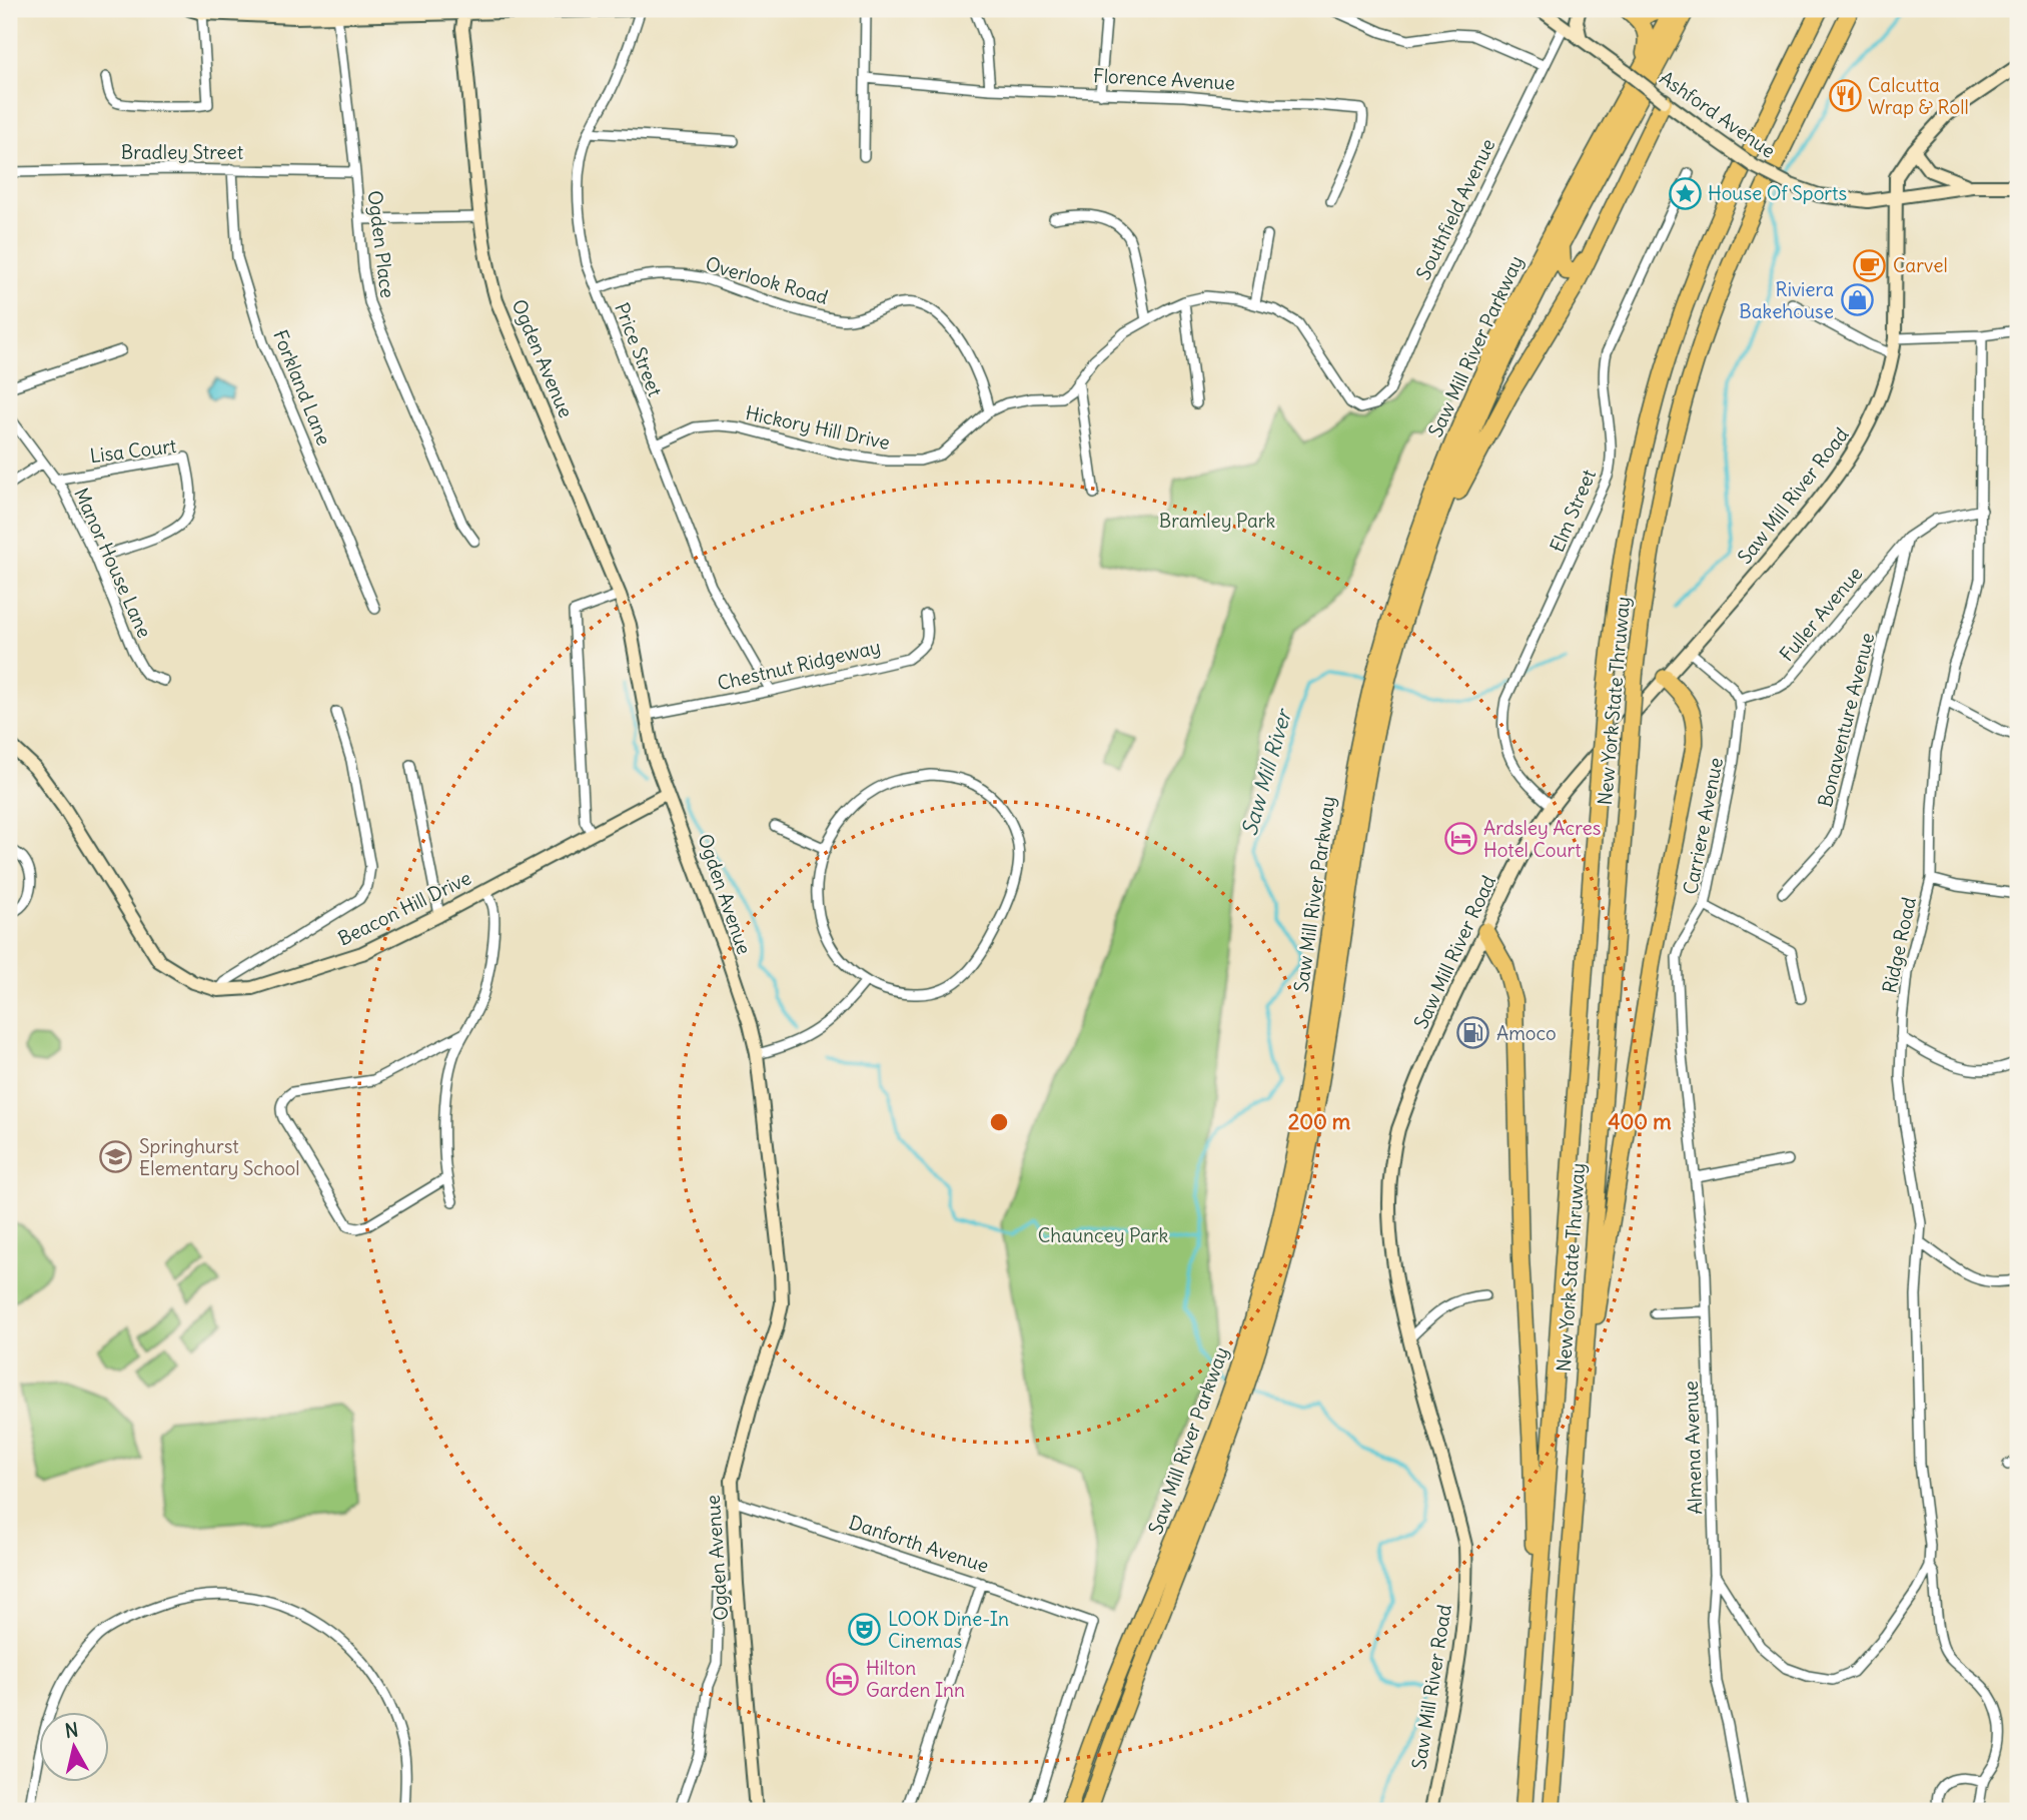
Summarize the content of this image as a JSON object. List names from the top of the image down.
{
  "streets": {
    "highway": ["Saw Mill River Parkway", "New York State Thruway"],
    "main road": [
      "Ashford Avenue",
      "Ogden Avenue",
      "Saw Mill River Road",
      "Beacon Hill Drive"
    ],
    "street": [
      "Florence Avenue",
      "Bradley Street",
      "Southfield Avenue",
      "Ogden Place",
      "Overlook Road",
      "Price Street",
      "Forkland Lane",
      "Hickory Hill Drive",
      "Lisa Court",
      "Elm Street",
      "Manor House Lane",
      "Fuller Avenue",
      "Chestnut Ridgeway",
      "Bonaventure Avenue",
      "Carriere Avenue",
      "Ridge Road",
      "Almena Avenue",
      "Danforth Avenue"
    ]
  },
  "crossings": [
    ["Ashford Avenue", "Southfield Avenue"],
    ["Ashford Avenue", "Saw Mill River Parkway"],
    ["Ashford Avenue", "Saw Mill River Road"],
    ["Bradley Street", "Ogden Place"],
    ["Bradley Street", "Forkland Lane"],
    ["Southfield Avenue", "Hickory Hill Drive"],
    ["Overlook Road", "Price Street"],
    ["Overlook Road", "Hickory Hill Drive"],
    ["Price Street", "Hickory Hill Drive"],
    ["Price Street", "Chestnut Ridgeway"],
    ["Ogden Avenue", "Chestnut Ridgeway"],
    ["Ogden Avenue", "Beacon Hill Drive"],
    ["Ogden Avenue", "Danforth Avenue"],
    ["Lisa Court", "Manor House Lane"],
    ["Saw Mill River Road", "Elm Street"],
    ["Fuller Avenue", "Bonaventure Avenue"],
    ["Fuller Avenue", "Carriere Avenue"],
    ["Fuller Avenue", "Ridge Road"],
    ["Carriere Avenue", "Almena Avenue"]
  ],
  "water": ["Saw Mill River"],
  "parks": ["Bramley Park", "Chauncey Park"],
  "places": {
    "restaurant": ["Calcutta Wrap & Roll"],
    "place": ["House Of Sports"],
    "cafe": ["Carvel"],
    "shop": ["Riviera Bakehouse"],
    "hotel": ["Ardsley Acres Hotel Court", "Hilton Garden Inn"],
    "fuel station": ["Amoco"],
    "school or university": ["Springhurst Elementary School"],
    "theatre": ["LOOK Dine-In Cinemas"]
  },
  "north": "top",
  "rings": ["200 m", "400 m"]
}
